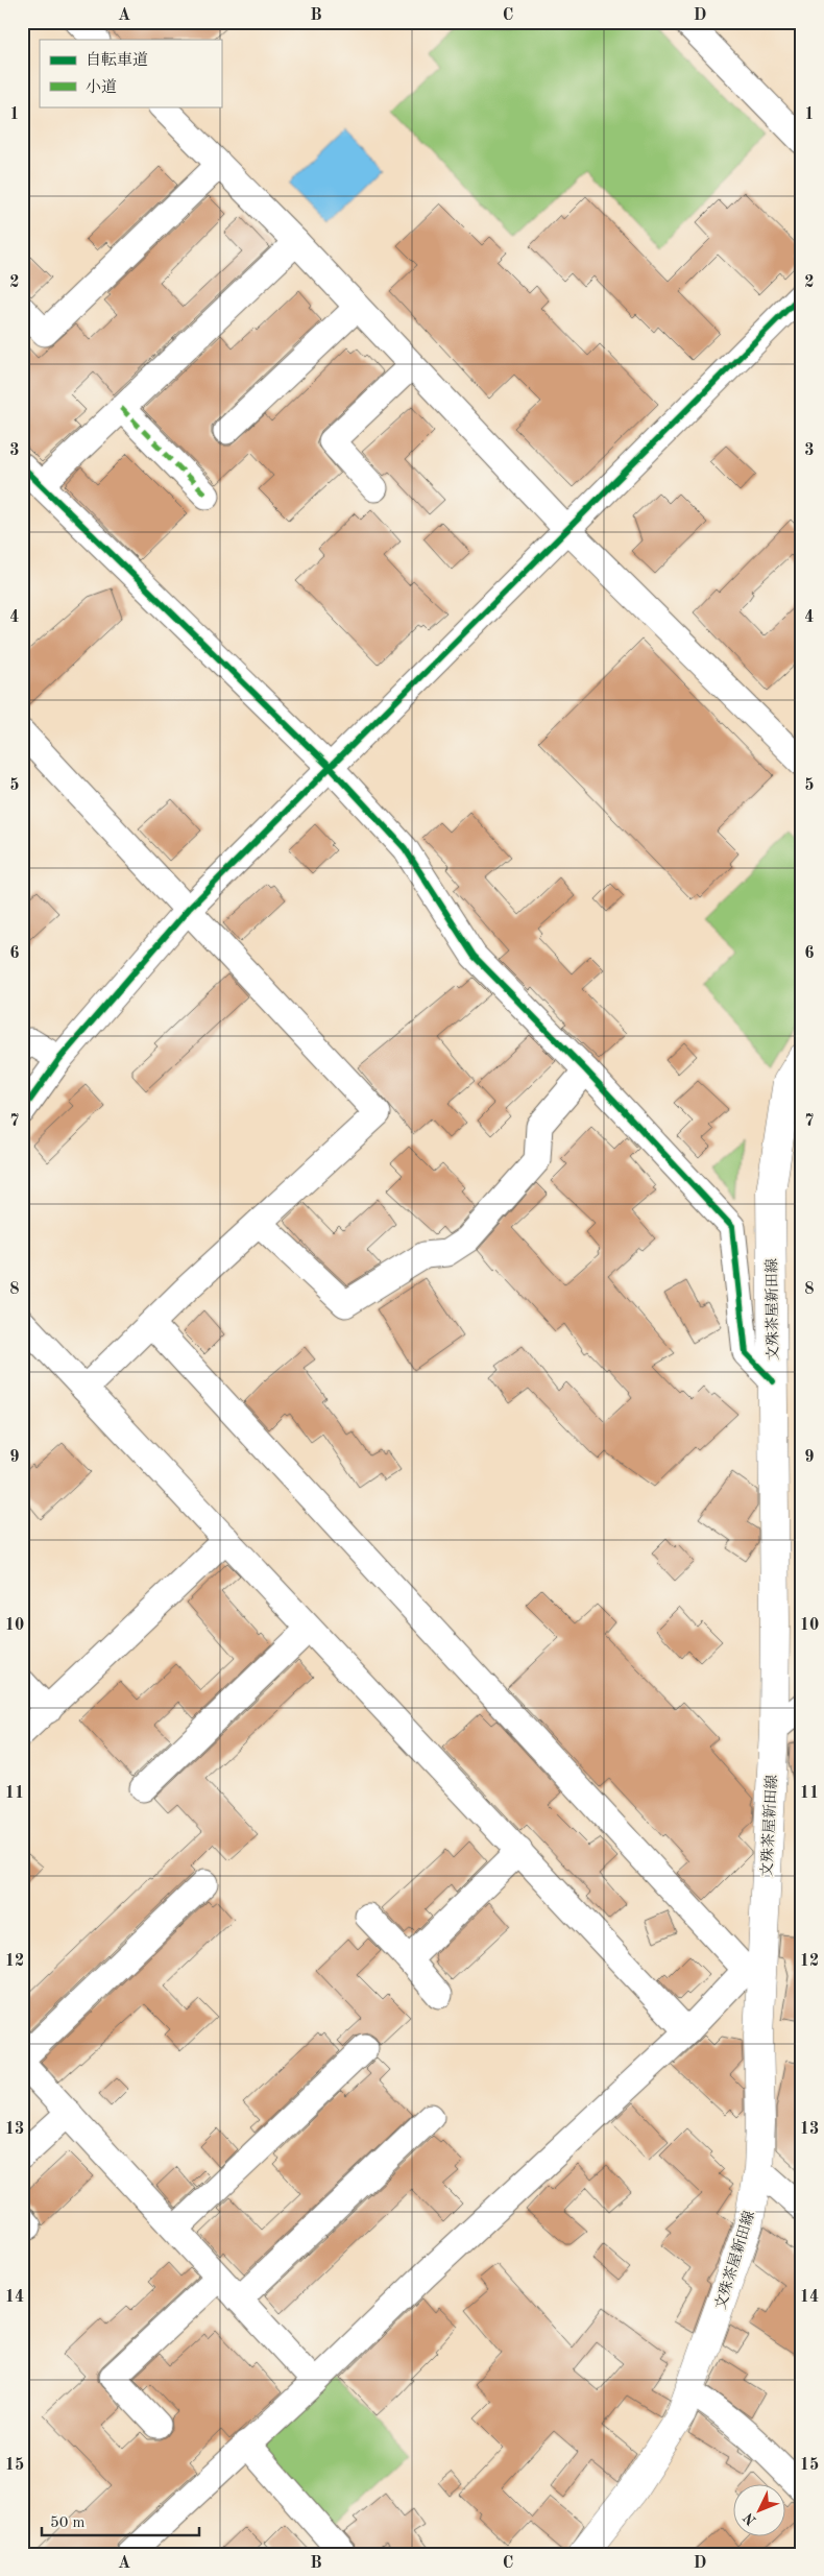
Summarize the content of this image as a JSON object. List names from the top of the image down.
{
  "streets": {
    "main road": ["文殊茶屋新田線"]
  },
  "legend": ["自転車道", "小道"],
  "scale_bar": "50 m",
  "north": "bottom left",
  "grid": {
    "columns": [
      "A",
      "B",
      "C",
      "D"
    ],
    "rows": [
      "1",
      "2",
      "3",
      "4",
      "5",
      "6",
      "7",
      "8",
      "9",
      "10",
      "11",
      "12",
      "13",
      "14",
      "15"
    ]
  }
}
